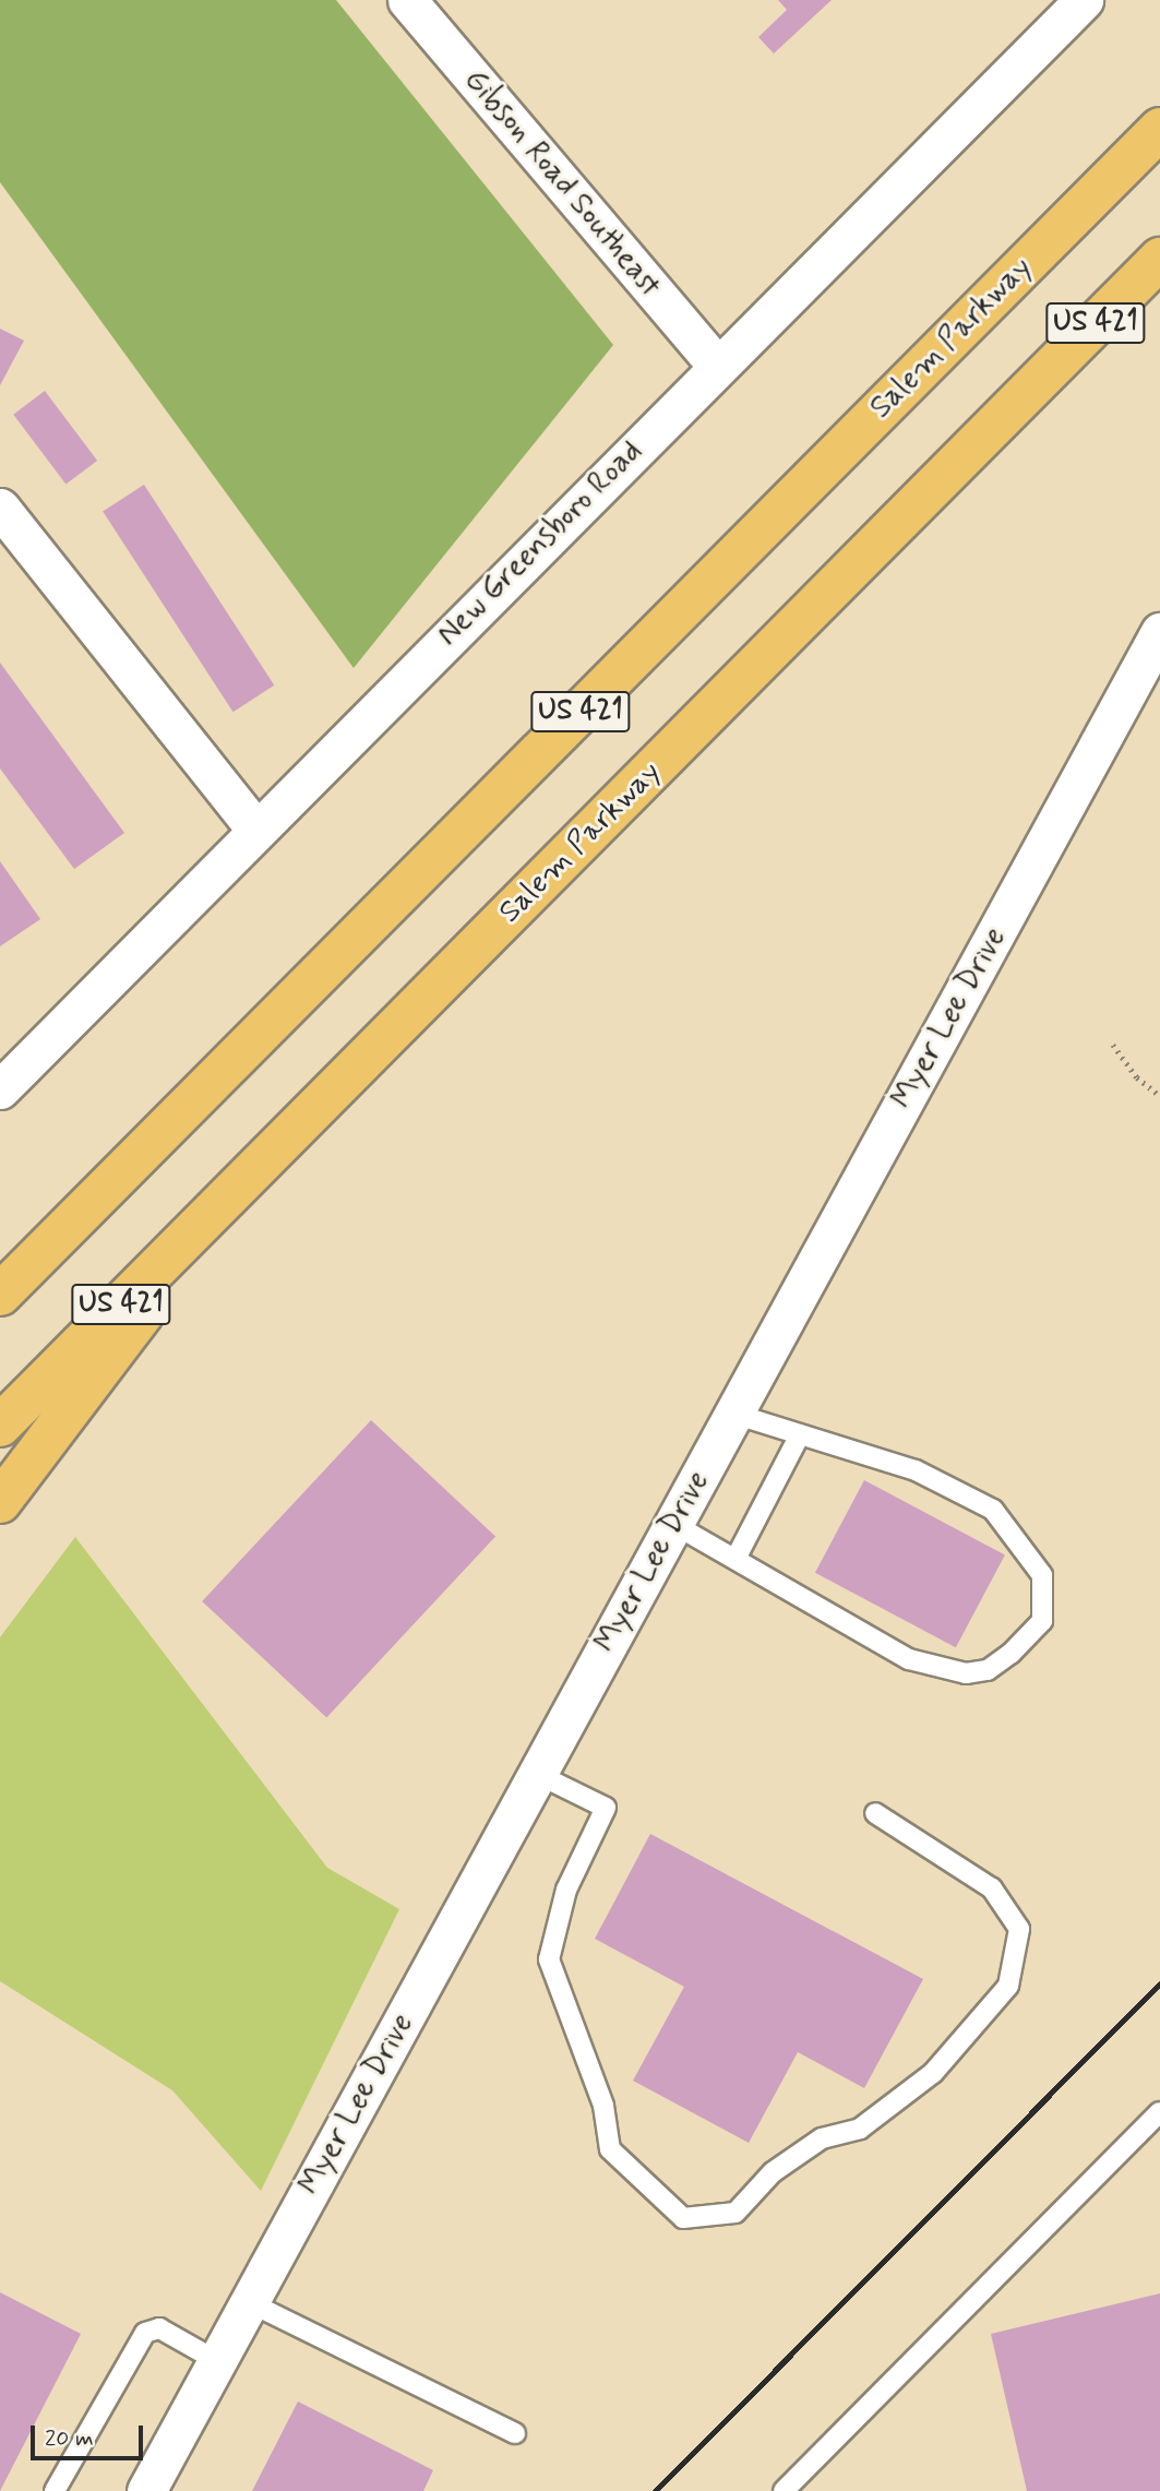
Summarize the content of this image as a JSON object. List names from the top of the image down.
{
  "streets": {
    "highway": ["US 421", "Salem Parkway"],
    "street": ["Gibson Road Southeast", "New Greensboro Road", "Myer Lee Drive"]
  },
  "crossings": [
    ["Gibson Road Southeast", "New Greensboro Road"]
  ],
  "scale_bar": "20 m"
}
